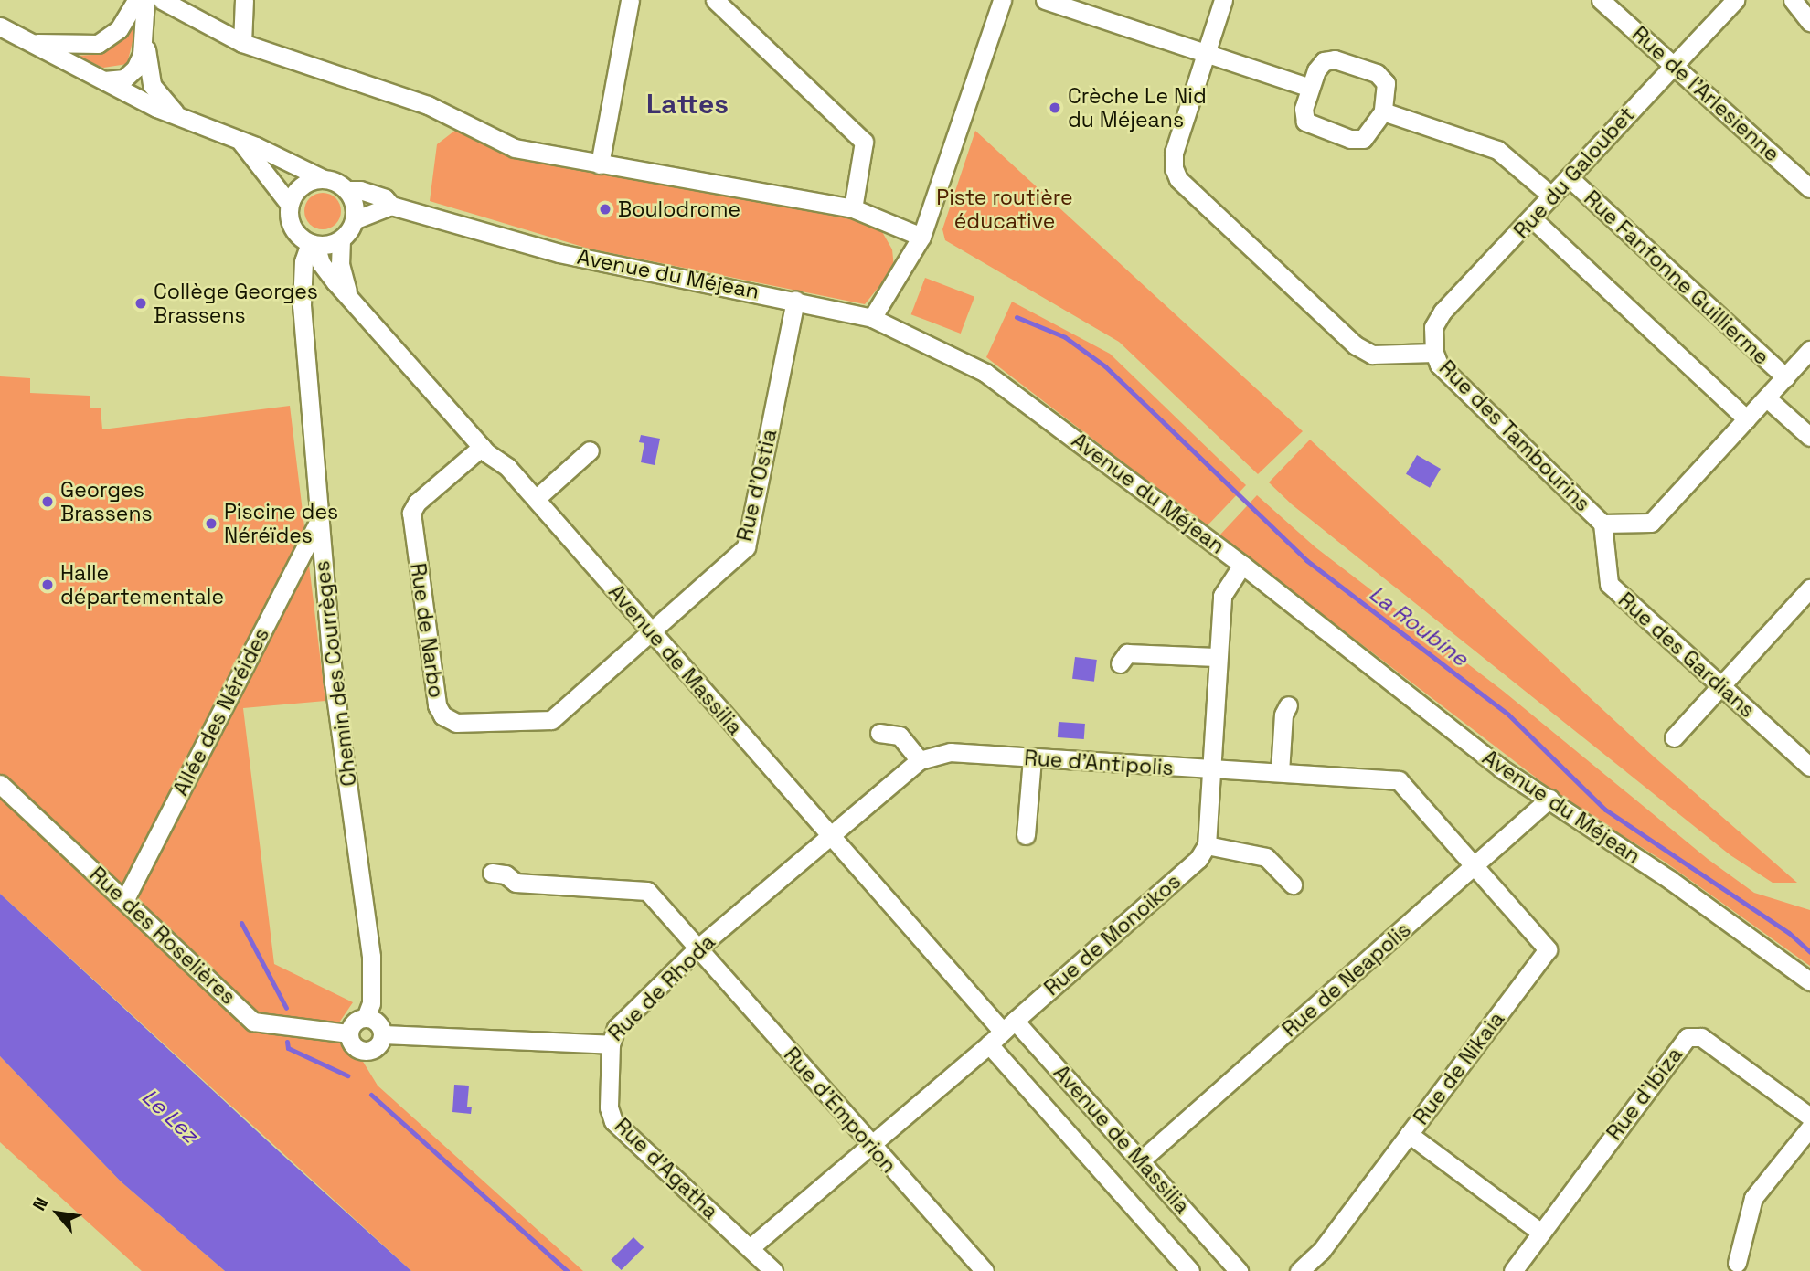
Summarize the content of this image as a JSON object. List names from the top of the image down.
{
  "streets": {
    "street": [
      "Rue de l'Arlesienne",
      "Rue du Galoubet",
      "Avenue du Méjean",
      "Rue Fanfonne Guillierme",
      "Rue des Tambourins",
      "Rue d'Ostia",
      "Rue de Narbo",
      "Rue des Gardians",
      "Avenue de Massilia",
      "Chemin des Courrèges",
      "Allée des Néréides",
      "Rue d'Antipolis",
      "Rue de Monoikos",
      "Rue des Roselières",
      "Rue de Neapolis",
      "Rue de Rhoda",
      "Rue de Nikaia",
      "Rue d'Ibiza",
      "Rue d'Emporion",
      "Rue d'Agatha"
    ]
  },
  "crossings": [
    ["Rue de l'Arlesienne", "Rue du Galoubet"],
    ["Rue du Galoubet", "Rue Fanfonne Guillierme"],
    ["Rue du Galoubet", "Rue des Tambourins"],
    ["Avenue du Méjean", "Rue d'Ostia"],
    ["Avenue du Méjean", "Avenue de Massilia"],
    ["Avenue du Méjean", "Chemin des Courrèges"],
    ["Avenue du Méjean", "Rue de Neapolis"],
    ["Rue des Tambourins", "Rue des Gardians"],
    ["Rue d'Ostia", "Rue de Narbo"],
    ["Rue d'Ostia", "Avenue de Massilia"],
    ["Rue de Narbo", "Avenue de Massilia"],
    ["Avenue de Massilia", "Chemin des Courrèges"],
    ["Avenue de Massilia", "Rue d'Antipolis"],
    ["Avenue de Massilia", "Rue de Monoikos"],
    ["Avenue de Massilia", "Rue de Neapolis"],
    ["Avenue de Massilia", "Rue de Rhoda"],
    ["Chemin des Courrèges", "Allée des Néréides"],
    ["Chemin des Courrèges", "Rue des Roselières"],
    ["Chemin des Courrèges", "Rue de Rhoda"],
    ["Allée des Néréides", "Rue des Roselières"],
    ["Rue d'Antipolis", "Rue de Neapolis"],
    ["Rue d'Antipolis", "Rue de Rhoda"],
    ["Rue d'Antipolis", "Rue de Nikaia"],
    ["Rue des Roselières", "Rue de Rhoda"],
    ["Rue de Neapolis", "Rue de Nikaia"],
    ["Rue de Rhoda", "Rue d'Emporion"],
    ["Rue de Rhoda", "Rue d'Agatha"]
  ],
  "districts": ["Lattes"],
  "water": ["La Roubine", "Le Lez"],
  "parks": ["Piste routière éducative"],
  "places": [
    "Crèche Le Nid du Méjeans",
    "Boulodrome",
    "Collège Georges Brassens",
    "Georges Brassens",
    "Piscine des Néréïdes",
    "Halle départementale"
  ],
  "north": "top left"
}
